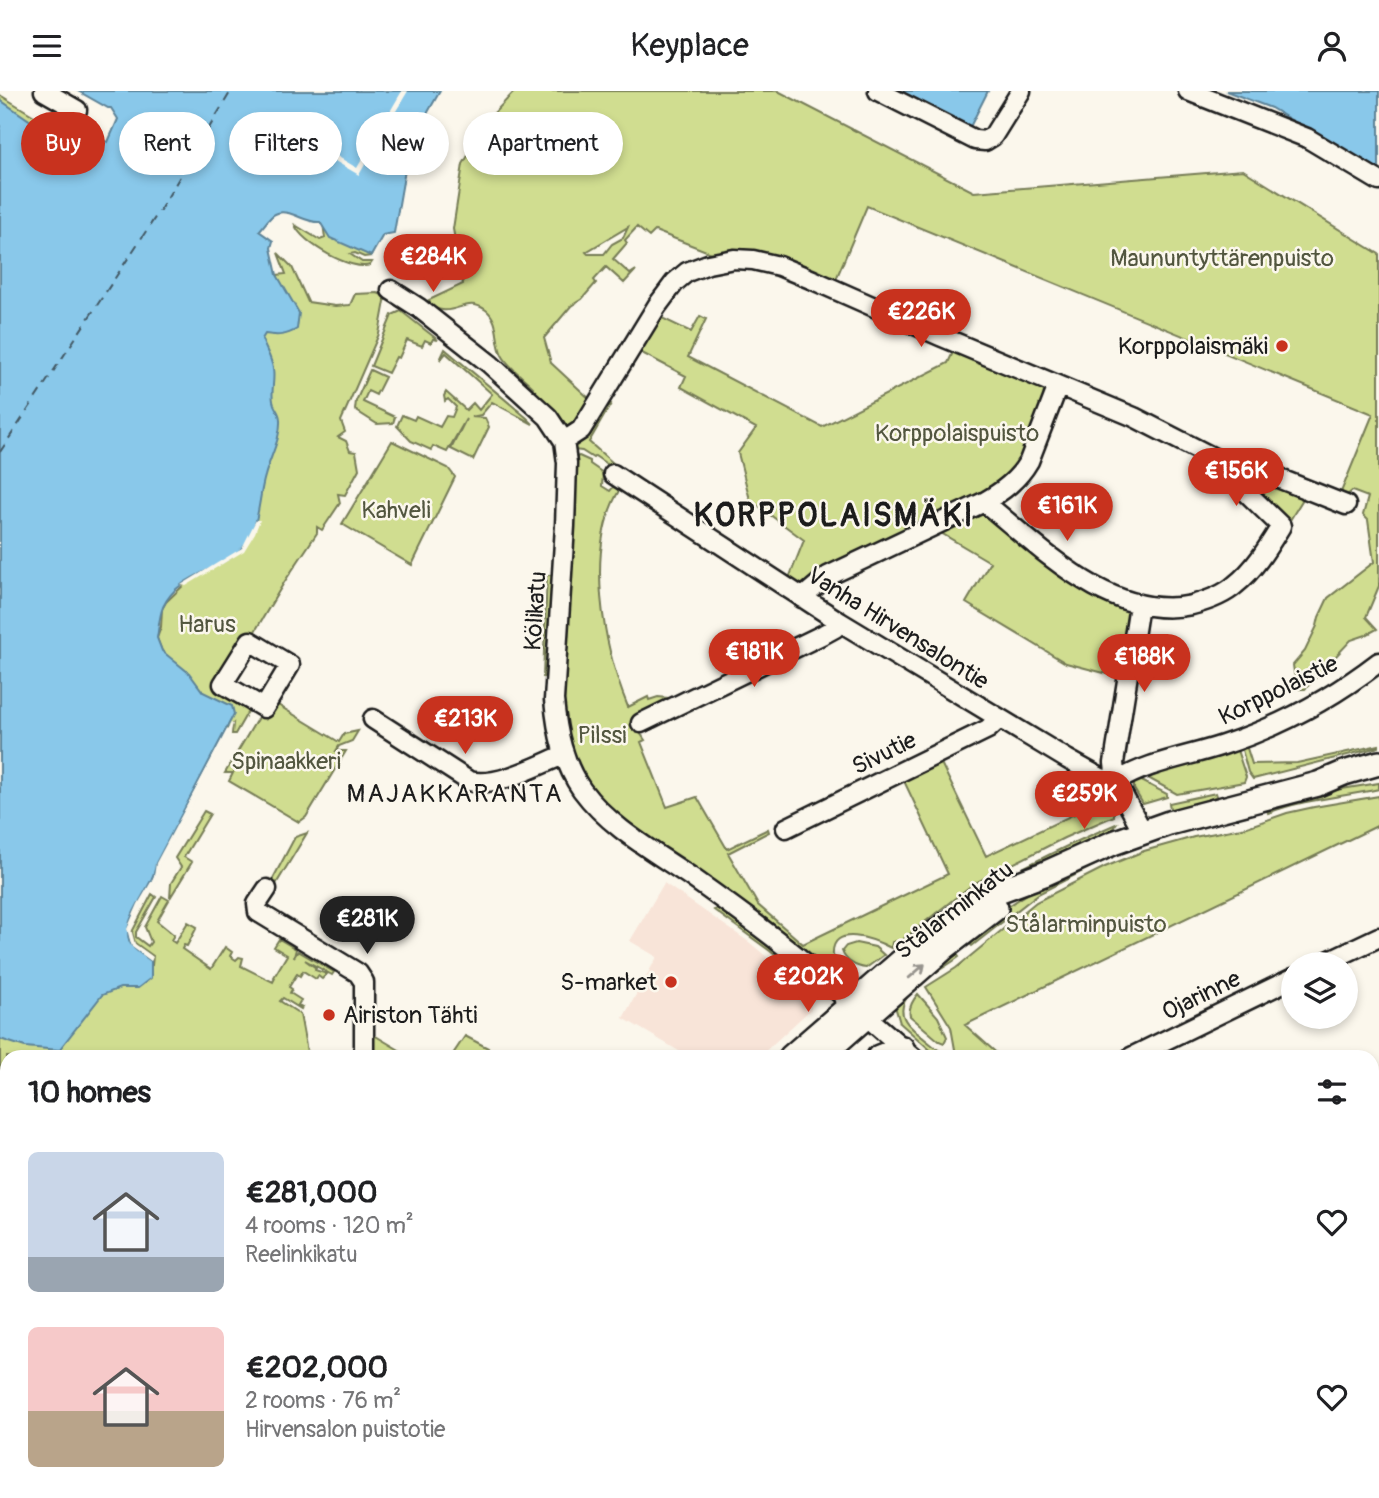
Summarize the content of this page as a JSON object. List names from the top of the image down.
{
  "streets": {
    "main road": ["Stålarminkatu"],
    "street": [
      "Kölikatu",
      "Vanha Hirvensalontie",
      "Korppolaistie",
      "Sivutie",
      "Ojarinne"
    ]
  },
  "crossings": [
    ["Kölikatu", "Stålarminkatu"],
    ["Vanha Hirvensalontie", "Korppolaistie"],
    ["Vanha Hirvensalontie", "Sivutie"]
  ],
  "districts": ["KORPPOLAISMÄKI", "MAJAKKARANTA"],
  "parks": [
    "Maununtyttärenpuisto",
    "Korppolaispuisto",
    "Kahveli",
    "Harus",
    "Pilssi",
    "Spinaakkeri",
    "Stålarminpuisto"
  ],
  "places": ["Korppolaismäki", "S-market", "Airiston Tähti"],
  "page": {
    "header": "Keyplace",
    "chip": [
      "Buy",
      "Rent",
      "Filters",
      "New",
      "Apartment"
    ],
    "price": [
      "€284K",
      "€226K",
      "€156K",
      "€161K",
      "€181K",
      "€188K",
      "€213K",
      "€259K",
      "€281K",
      "€202K"
    ],
    "heading": "10 homes",
    "list": [
      {
        "name": "€281,000",
        "note": "4 rooms · 120 m² · Reelinkikatu"
      },
      {
        "name": "€202,000",
        "note": "2 rooms · 76 m² · Hirvensalon puistotie"
      }
    ]
  }
}
